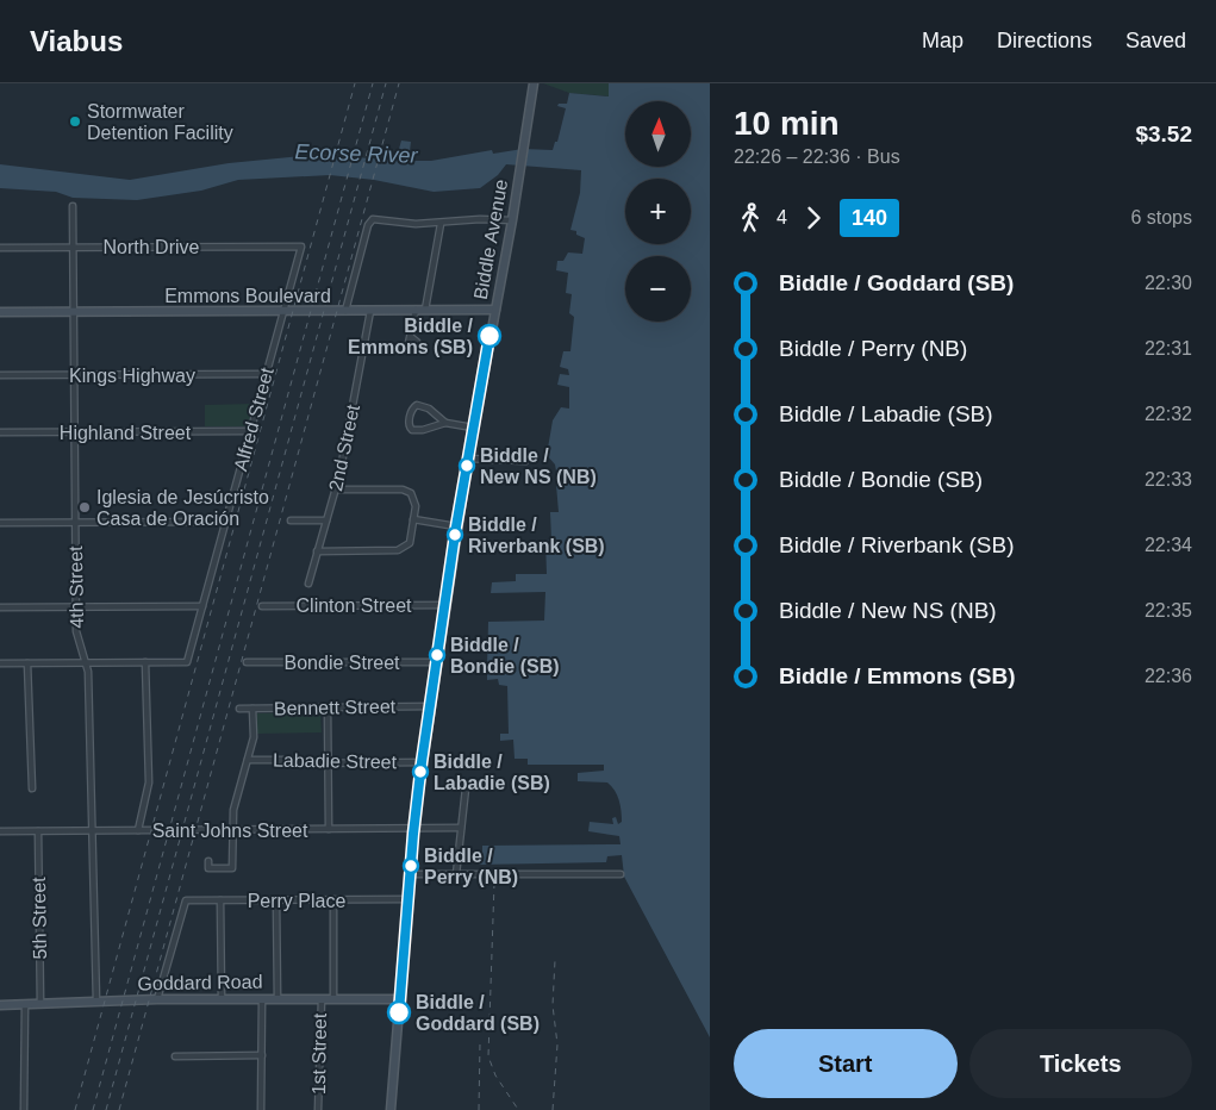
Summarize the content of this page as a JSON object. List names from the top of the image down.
{
  "streets": {
    "main road": ["Biddle Avenue", "Emmons Boulevard", "Goddard Road"],
    "street": [
      "North Drive",
      "Kings Highway",
      "Alfred Street",
      "Highland Street",
      "2nd Street",
      "4th Street",
      "Clinton Street",
      "Bondie Street",
      "Bennett Street",
      "Labadie Street",
      "Saint Johns Street",
      "Perry Place",
      "5th Street",
      "1st Street"
    ]
  },
  "crossings": [
    ["Biddle Avenue", "Emmons Boulevard"],
    ["Biddle Avenue", "Clinton Street"],
    ["Biddle Avenue", "Bondie Street"],
    ["Biddle Avenue", "Bennett Street"],
    ["Biddle Avenue", "Labadie Street"],
    ["Biddle Avenue", "Saint Johns Street"],
    ["Biddle Avenue", "Perry Place"],
    ["Biddle Avenue", "Goddard Road"],
    ["North Drive", "Alfred Street"],
    ["North Drive", "4th Street"],
    ["Emmons Boulevard", "Alfred Street"],
    ["Emmons Boulevard", "2nd Street"],
    ["Emmons Boulevard", "4th Street"],
    ["Kings Highway", "Alfred Street"],
    ["Kings Highway", "4th Street"],
    ["Alfred Street", "Highland Street"],
    ["Highland Street", "4th Street"],
    ["4th Street", "Saint Johns Street"],
    ["4th Street", "Goddard Road"],
    ["Saint Johns Street", "5th Street"],
    ["Perry Place", "Goddard Road"],
    ["Perry Place", "1st Street"],
    ["5th Street", "Goddard Road"],
    ["Goddard Road", "1st Street"]
  ],
  "water": ["Ecorse River"],
  "places": [
    "Stormwater Detention Facility",
    "Biddle / Emmons (SB)",
    "Biddle / New NS (NB)",
    "Iglesia de Jesúcristo Casa de Oración",
    "Biddle / Riverbank (SB)",
    "Biddle / Bondie (SB)",
    "Biddle / Labadie (SB)",
    "Biddle / Perry (NB)",
    "Biddle / Goddard (SB)"
  ],
  "lines": ["bus line 140"],
  "north": "top",
  "page": {
    "header": "Viabus",
    "nav": ["Map", "Directions", "Saved"],
    "heading": ["10 min", "22:26 – 22:36 · Bus", "$3.52"],
    "map_buttons": ["+", "−"],
    "legs": ["4", "140", "6 stops"],
    "list": [
      {
        "name": "Biddle / Goddard (SB)",
        "value": "22:30"
      },
      {
        "name": "Biddle / Perry (NB)",
        "value": "22:31"
      },
      {
        "name": "Biddle / Labadie (SB)",
        "value": "22:32"
      },
      {
        "name": "Biddle / Bondie (SB)",
        "value": "22:33"
      },
      {
        "name": "Biddle / Riverbank (SB)",
        "value": "22:34"
      },
      {
        "name": "Biddle / New NS (NB)",
        "value": "22:35"
      },
      {
        "name": "Biddle / Emmons (SB)",
        "value": "22:36"
      }
    ],
    "buttons": ["Start", "Tickets"]
  }
}
